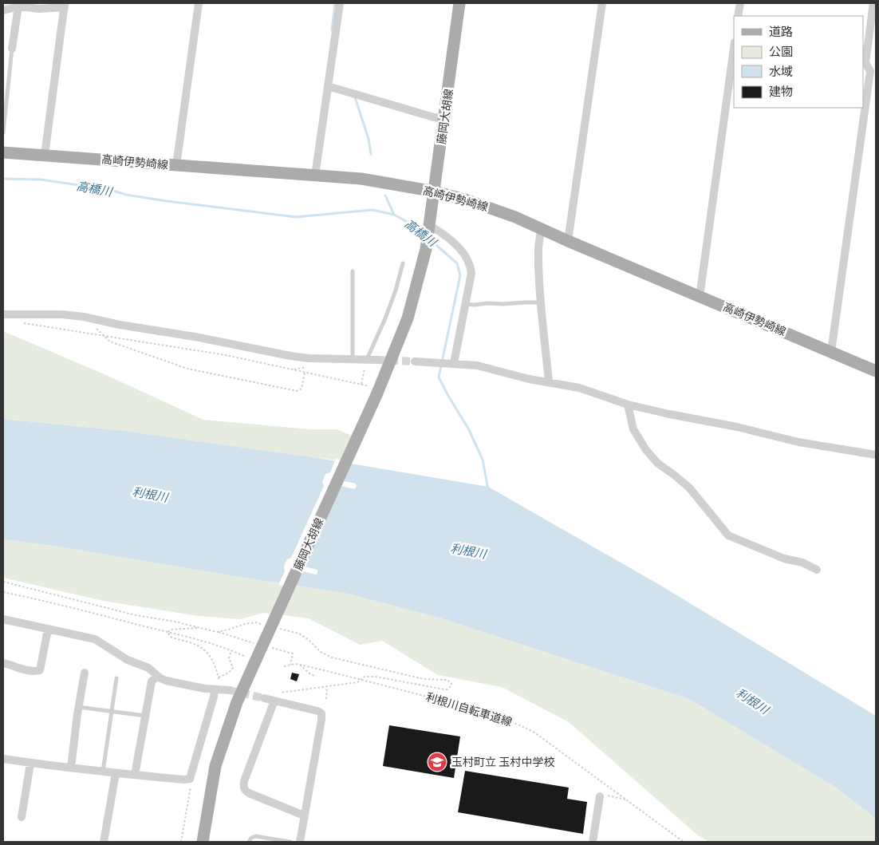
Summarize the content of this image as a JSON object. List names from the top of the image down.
{
  "streets": {
    "main road": ["藤岡大胡線", "高崎伊勢崎線"],
    "path": ["利根川自転車道線"]
  },
  "crossings": [
    ["藤岡大胡線", "高崎伊勢崎線"]
  ],
  "water": ["高橋川", "利根川"],
  "places": {
    "school or university": ["玉村町立 玉村中学校"]
  },
  "legend": [
    "道路",
    "公園",
    "水域",
    "建物"
  ]
}
